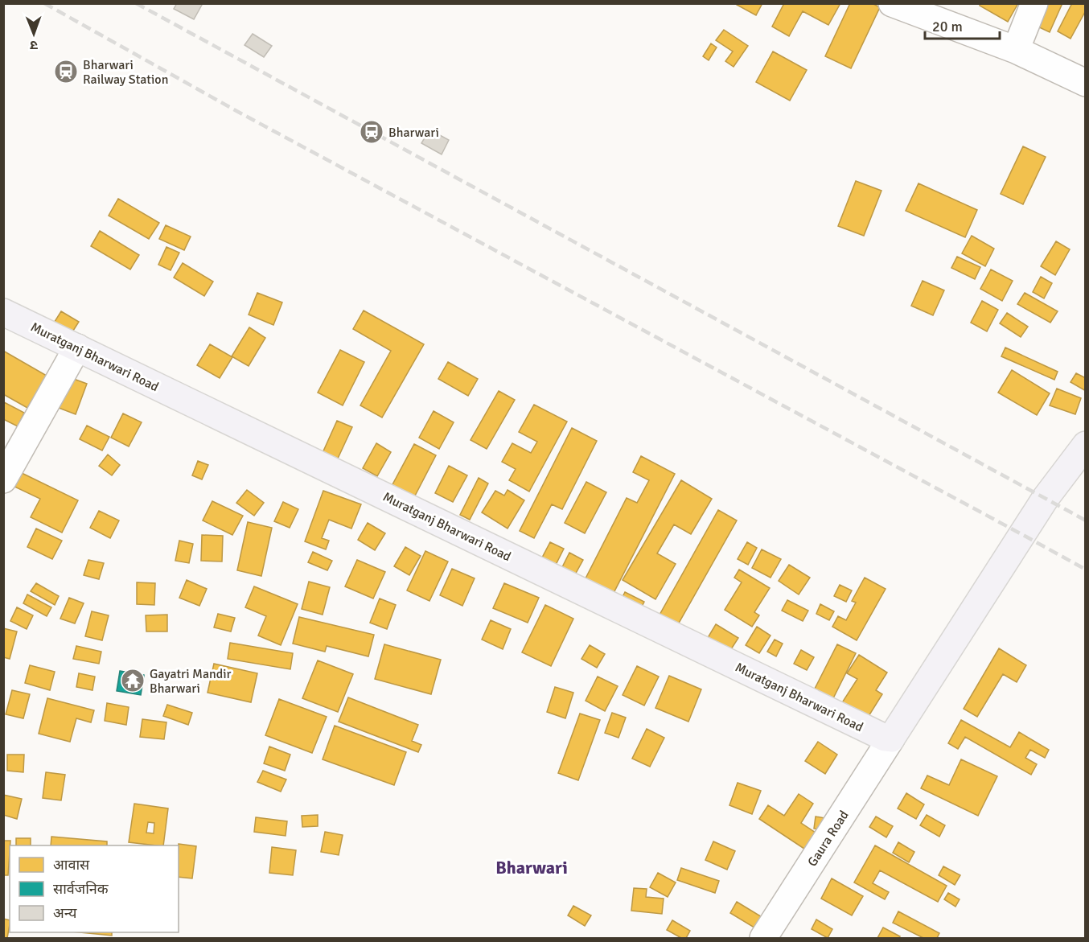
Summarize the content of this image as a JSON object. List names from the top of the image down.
{
  "streets": {
    "main road": ["Muratganj Bharwari Road"],
    "street": ["Gaura Road"]
  },
  "crossings": [
    ["Muratganj Bharwari Road", "Gaura Road"]
  ],
  "districts": ["Bharwari"],
  "places": {
    "station": ["Bharwari Railway Station", "Bharwari"],
    "temple": ["Gayatri Mandir Bharwari"]
  },
  "legend": ["आवास", "सार्वजनिक", "अन्य"],
  "scale_bar": "20 m",
  "north": "bottom"
}
